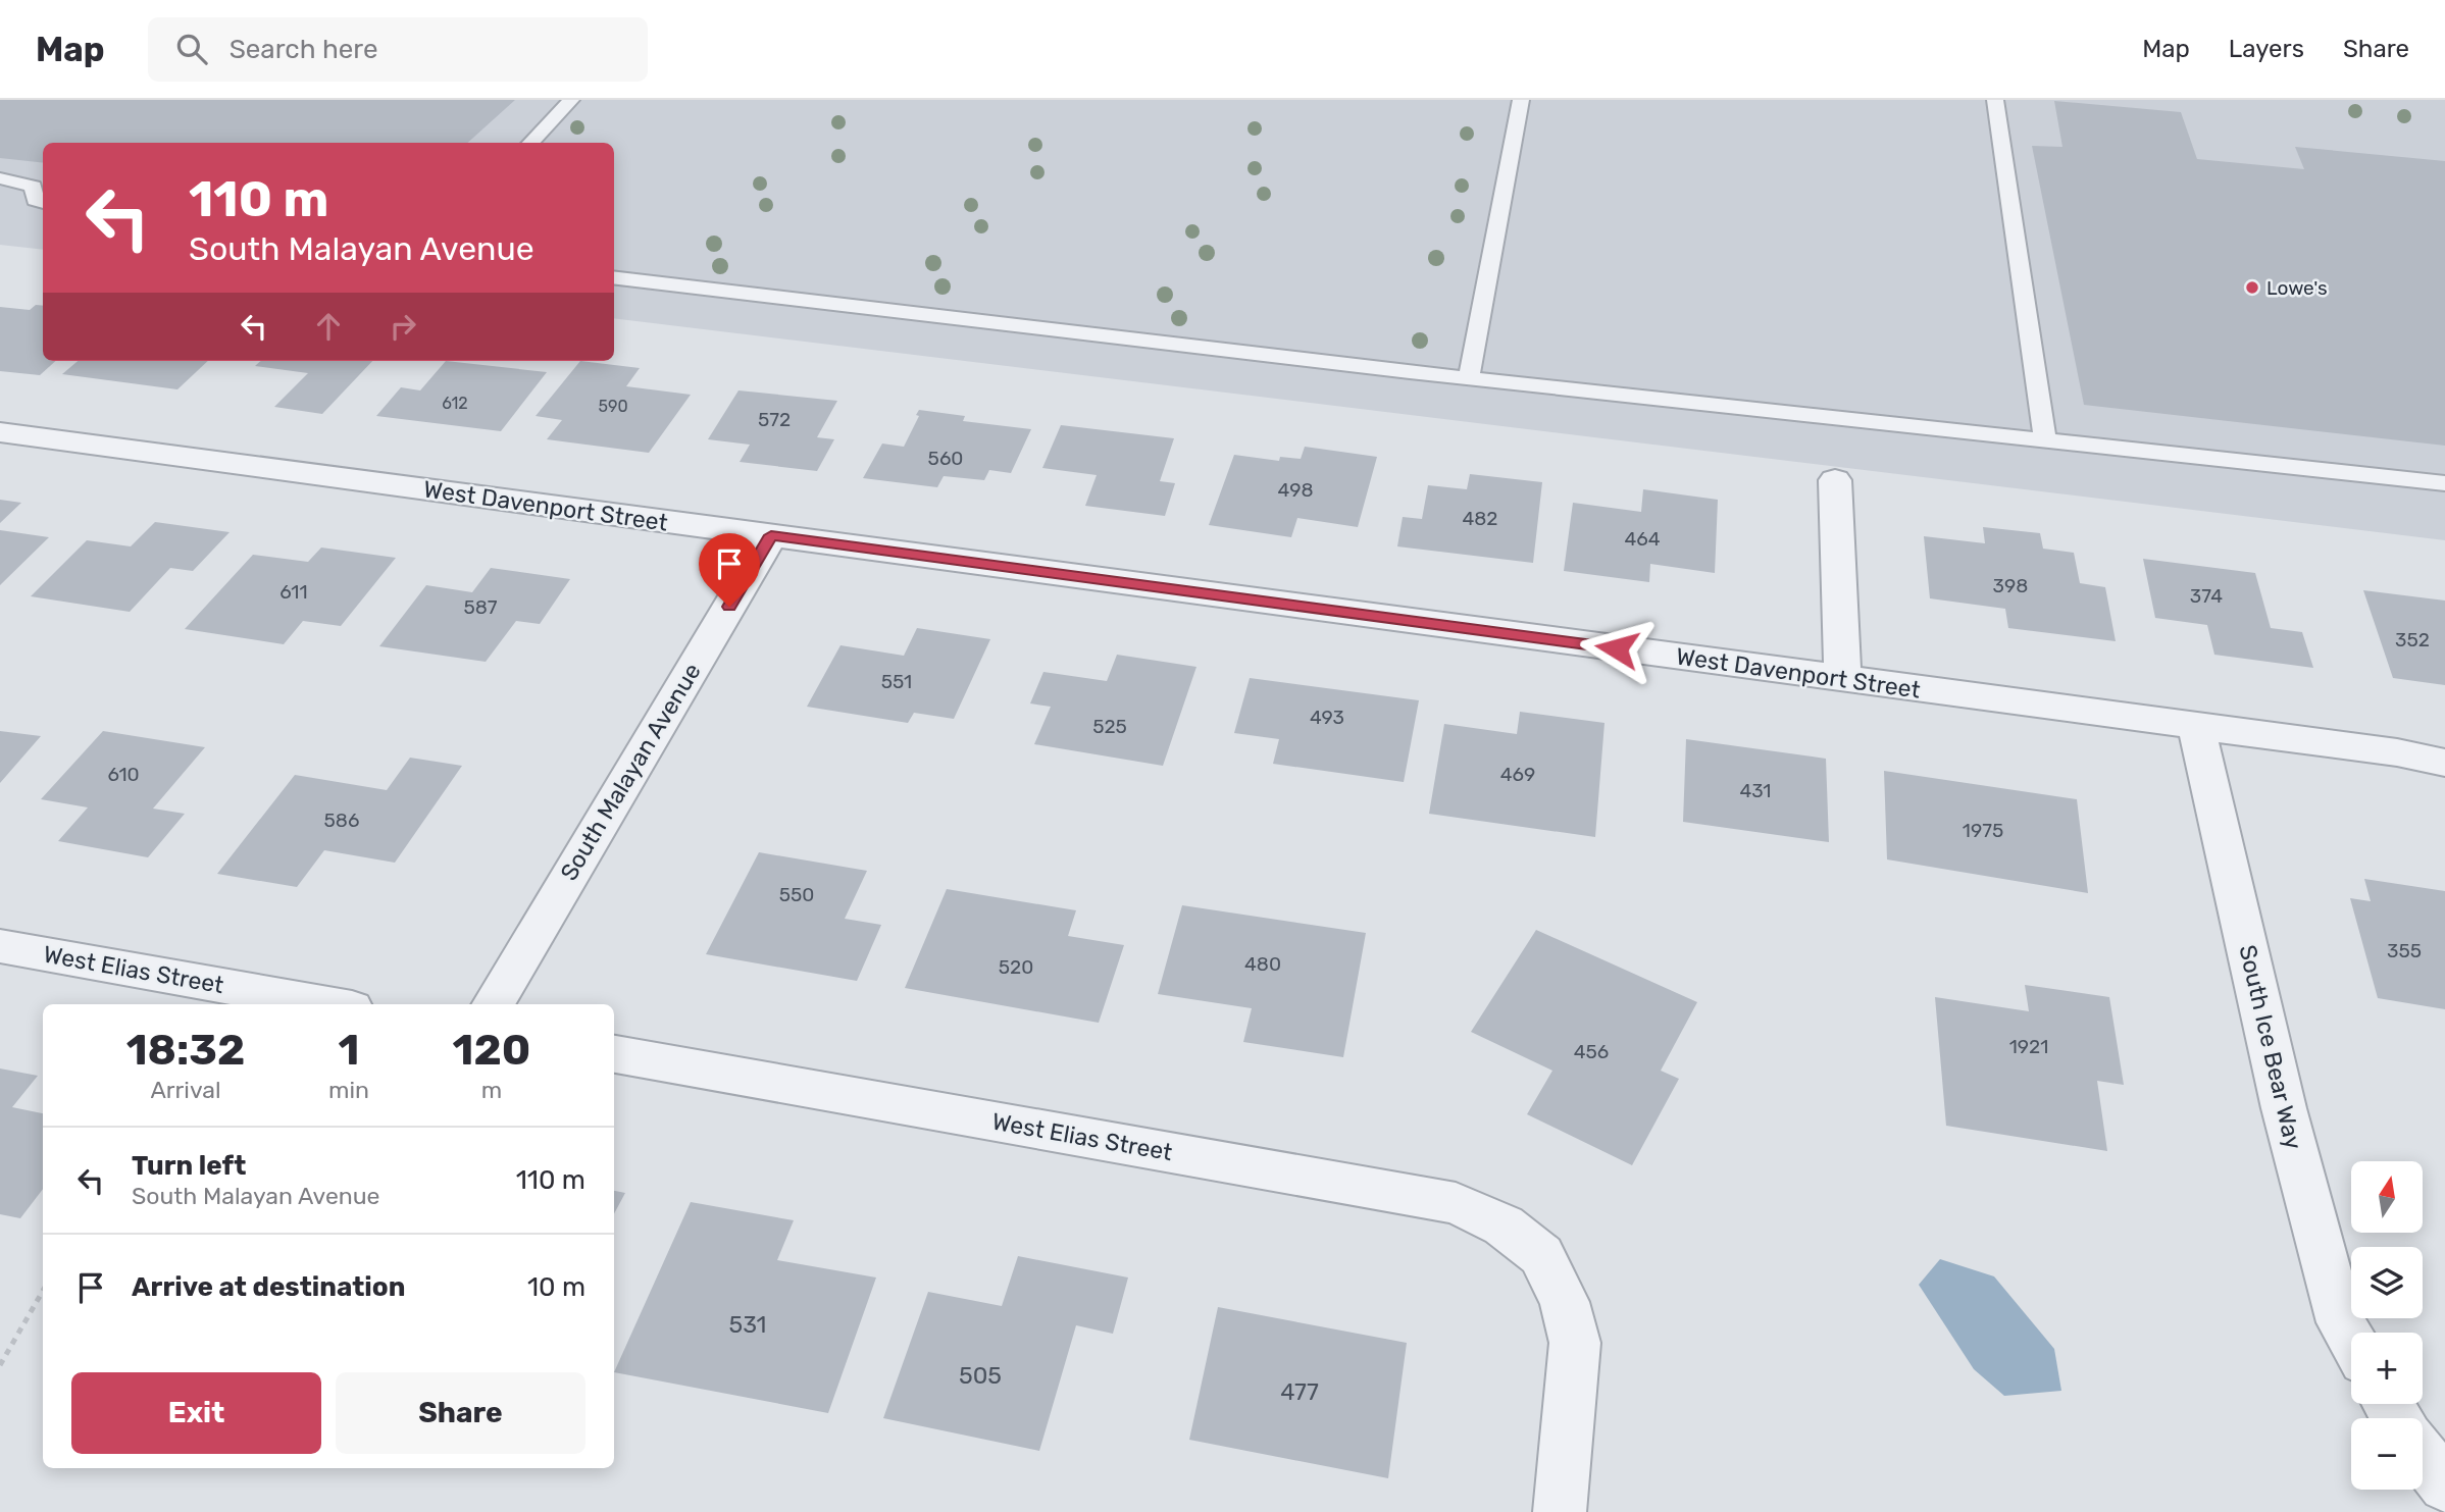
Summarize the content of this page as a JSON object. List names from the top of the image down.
{
  "streets": {
    "street": [
      "West Davenport Street",
      "South Malayan Avenue",
      "West Elias Street",
      "South Ice Bear Way"
    ]
  },
  "crossings": [
    ["West Davenport Street", "South Malayan Avenue"],
    ["West Davenport Street", "South Ice Bear Way"]
  ],
  "places": ["Lowe's"],
  "house_numbers": [
    "612",
    "590",
    "572",
    "560",
    "498",
    "482",
    "464",
    "398",
    "611",
    "374",
    "587",
    "352",
    "551",
    "493",
    "525",
    "610",
    "469",
    "431",
    "586",
    "1975",
    "550",
    "355",
    "480",
    "520",
    "1921",
    "456",
    "531",
    "505",
    "477"
  ],
  "north": "top",
  "page": {
    "header": "Map",
    "search": "Search here",
    "nav": ["Map", "Layers", "Share"],
    "turn": ["110 m", "South Malayan Avenue"],
    "eta": [
      "18:32",
      "Arrival",
      "1",
      "min",
      "120",
      "m"
    ],
    "list": [
      {
        "name": "Turn left",
        "note": "South Malayan Avenue",
        "value": "110 m"
      },
      {
        "name": "Arrive at destination",
        "value": "10 m"
      }
    ],
    "map_buttons": ["+", "−"],
    "buttons": ["Exit", "Share"]
  }
}
